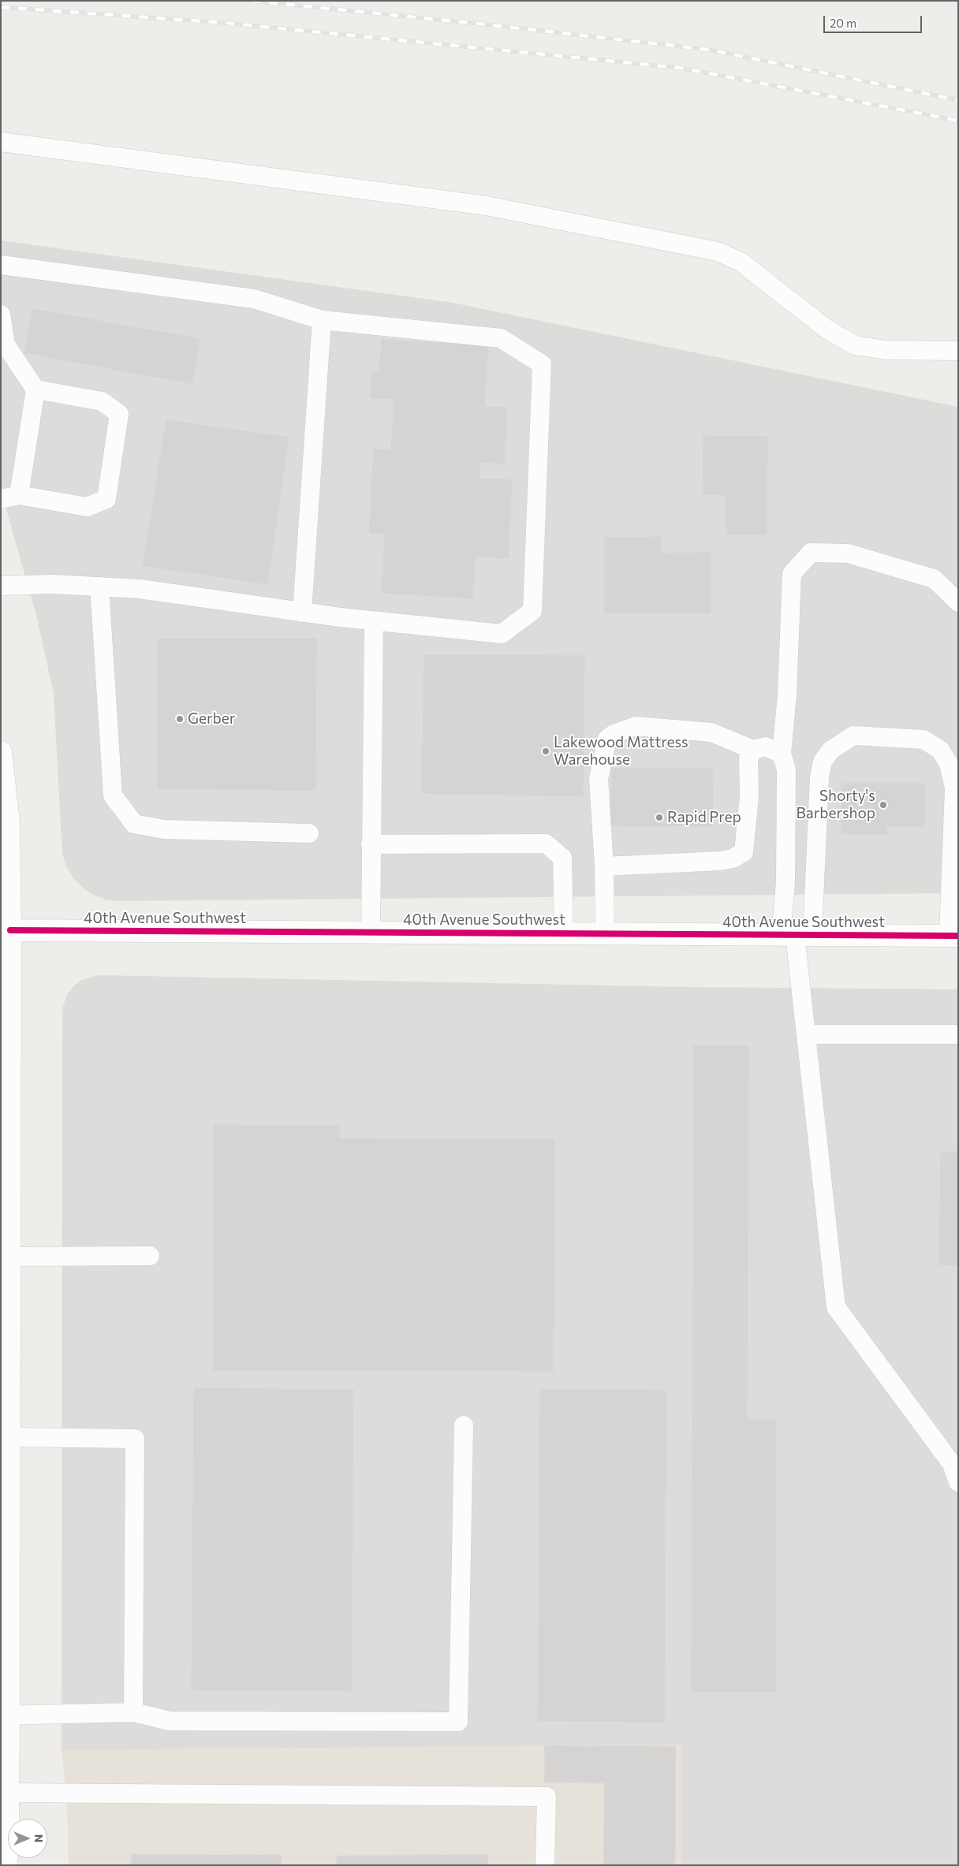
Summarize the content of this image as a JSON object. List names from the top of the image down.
{
  "streets": {
    "main road": ["40th Avenue Southwest"]
  },
  "places": [
    "Gerber",
    "Lakewood Mattress Warehouse",
    "Shorty's Barbershop",
    "Rapid Prep"
  ],
  "scale_bar": "20 m",
  "north": "right"
}
